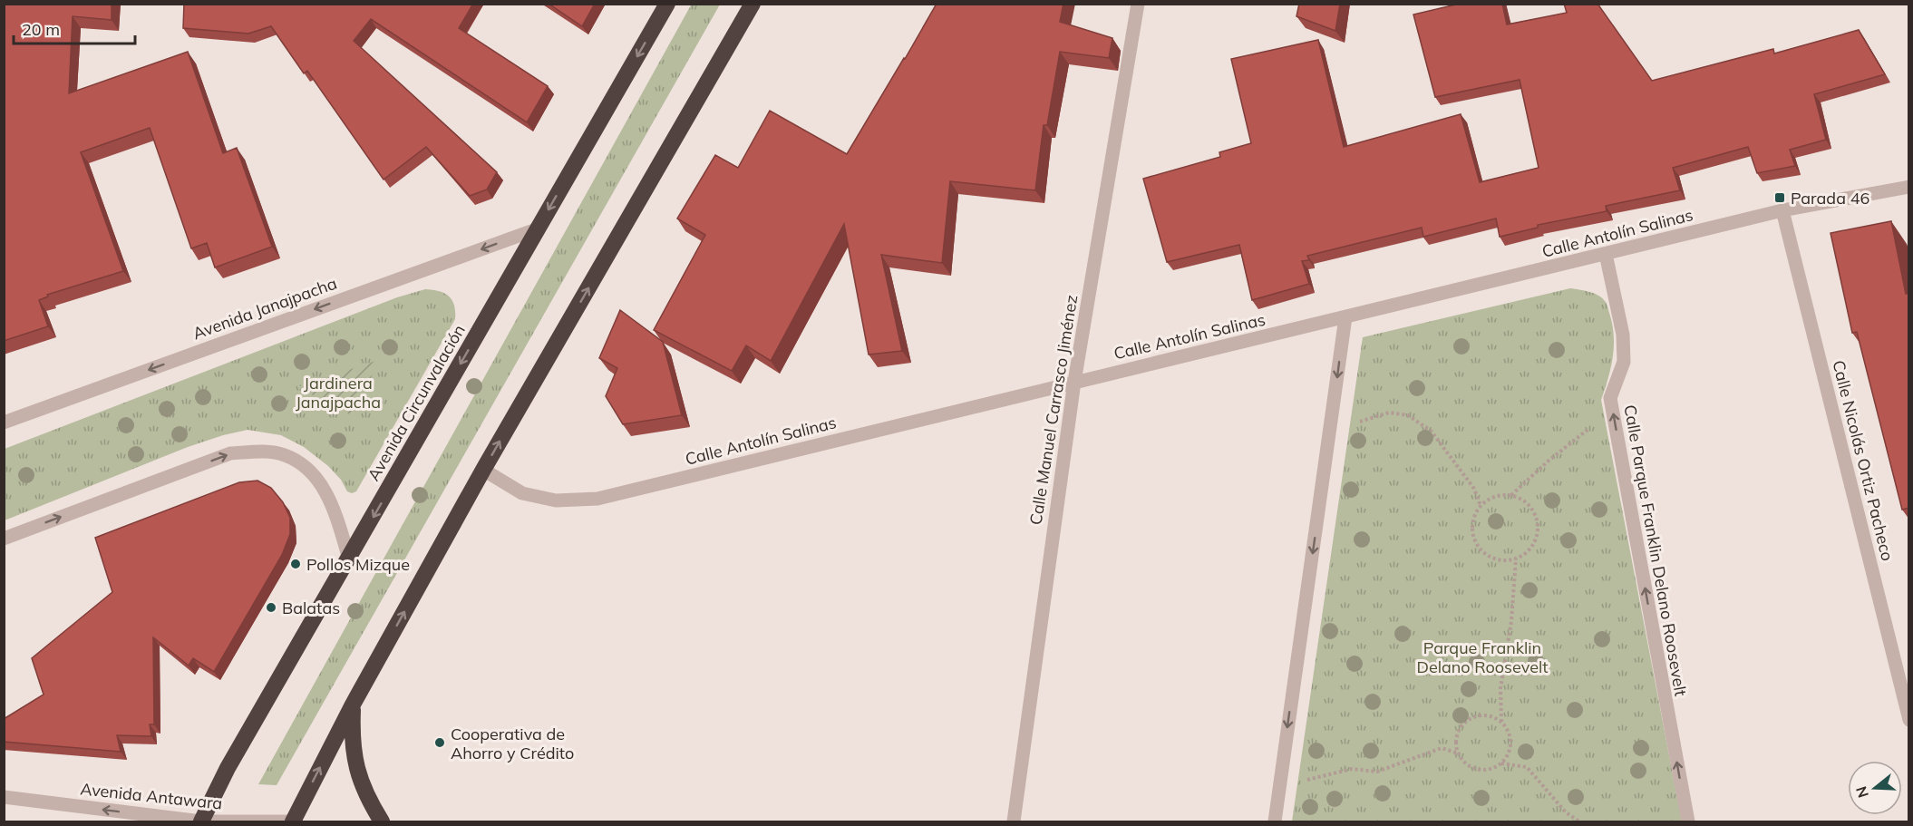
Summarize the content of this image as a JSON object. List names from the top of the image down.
{
  "streets": {
    "highway": ["Avenida Circunvalación"],
    "street": [
      "Calle Antolín Salinas",
      "Avenida Janajpacha",
      "Calle Manuel Carrasco Jiménez",
      "Calle Nicolás Ortiz Pacheco",
      "Calle Parque Franklin Delano Roosevelt",
      "Avenida Antawara"
    ]
  },
  "crossings": [
    ["Calle Antolín Salinas", "Calle Manuel Carrasco Jiménez"],
    ["Calle Antolín Salinas", "Calle Nicolás Ortiz Pacheco"],
    ["Calle Antolín Salinas", "Calle Parque Franklin Delano Roosevelt"],
    ["Avenida Janajpacha", "Avenida Circunvalación"],
    ["Avenida Circunvalación", "Avenida Antawara"]
  ],
  "one_way": ["Avenida Janajpacha", "Calle Parque Franklin Delano Roosevelt", "Avenida Antawara"],
  "parks": ["Jardinera Janajpacha", "Parque Franklin Delano Roosevelt"],
  "places": {
    "transit": ["Parada 46"],
    "other": ["Pollos Mizque", "Balatas", "Cooperativa de Ahorro y Crédito"]
  },
  "scale_bar": "20 m",
  "north": "left"
}
